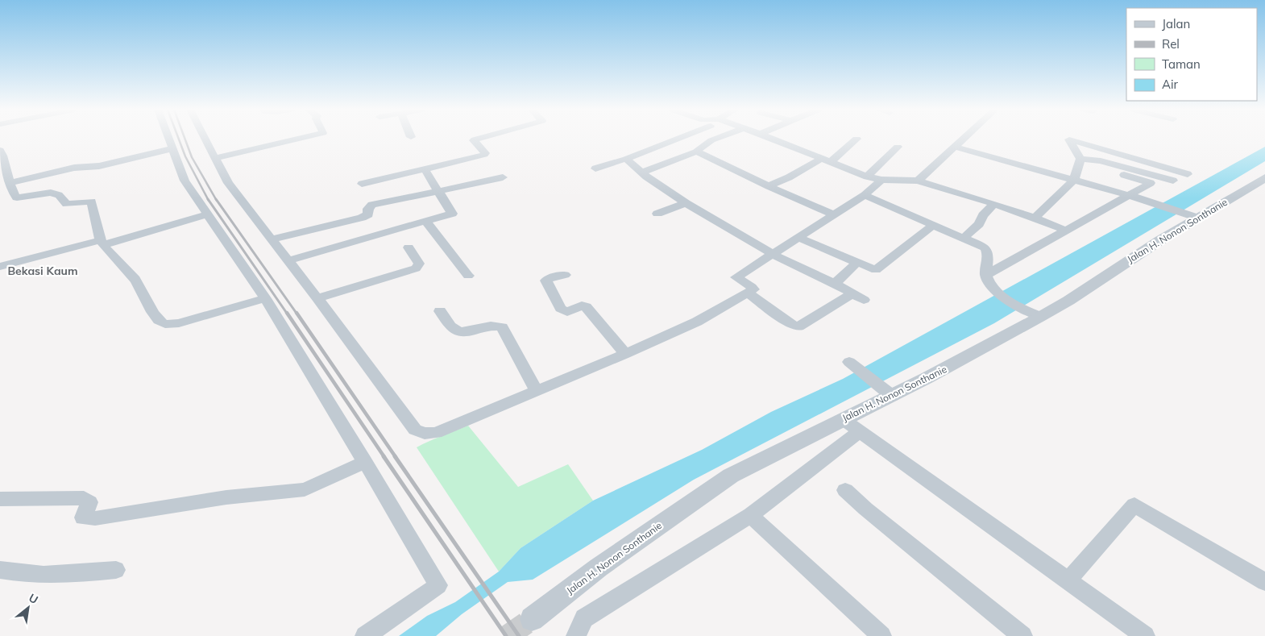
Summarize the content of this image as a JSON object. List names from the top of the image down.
{
  "streets": {
    "street": ["Jalan H. Nonon Sonthanie"]
  },
  "districts": ["Bekasi Kaum"],
  "legend": [
    "Jalan",
    "Rel",
    "Taman",
    "Air"
  ],
  "north": "top right"
}
